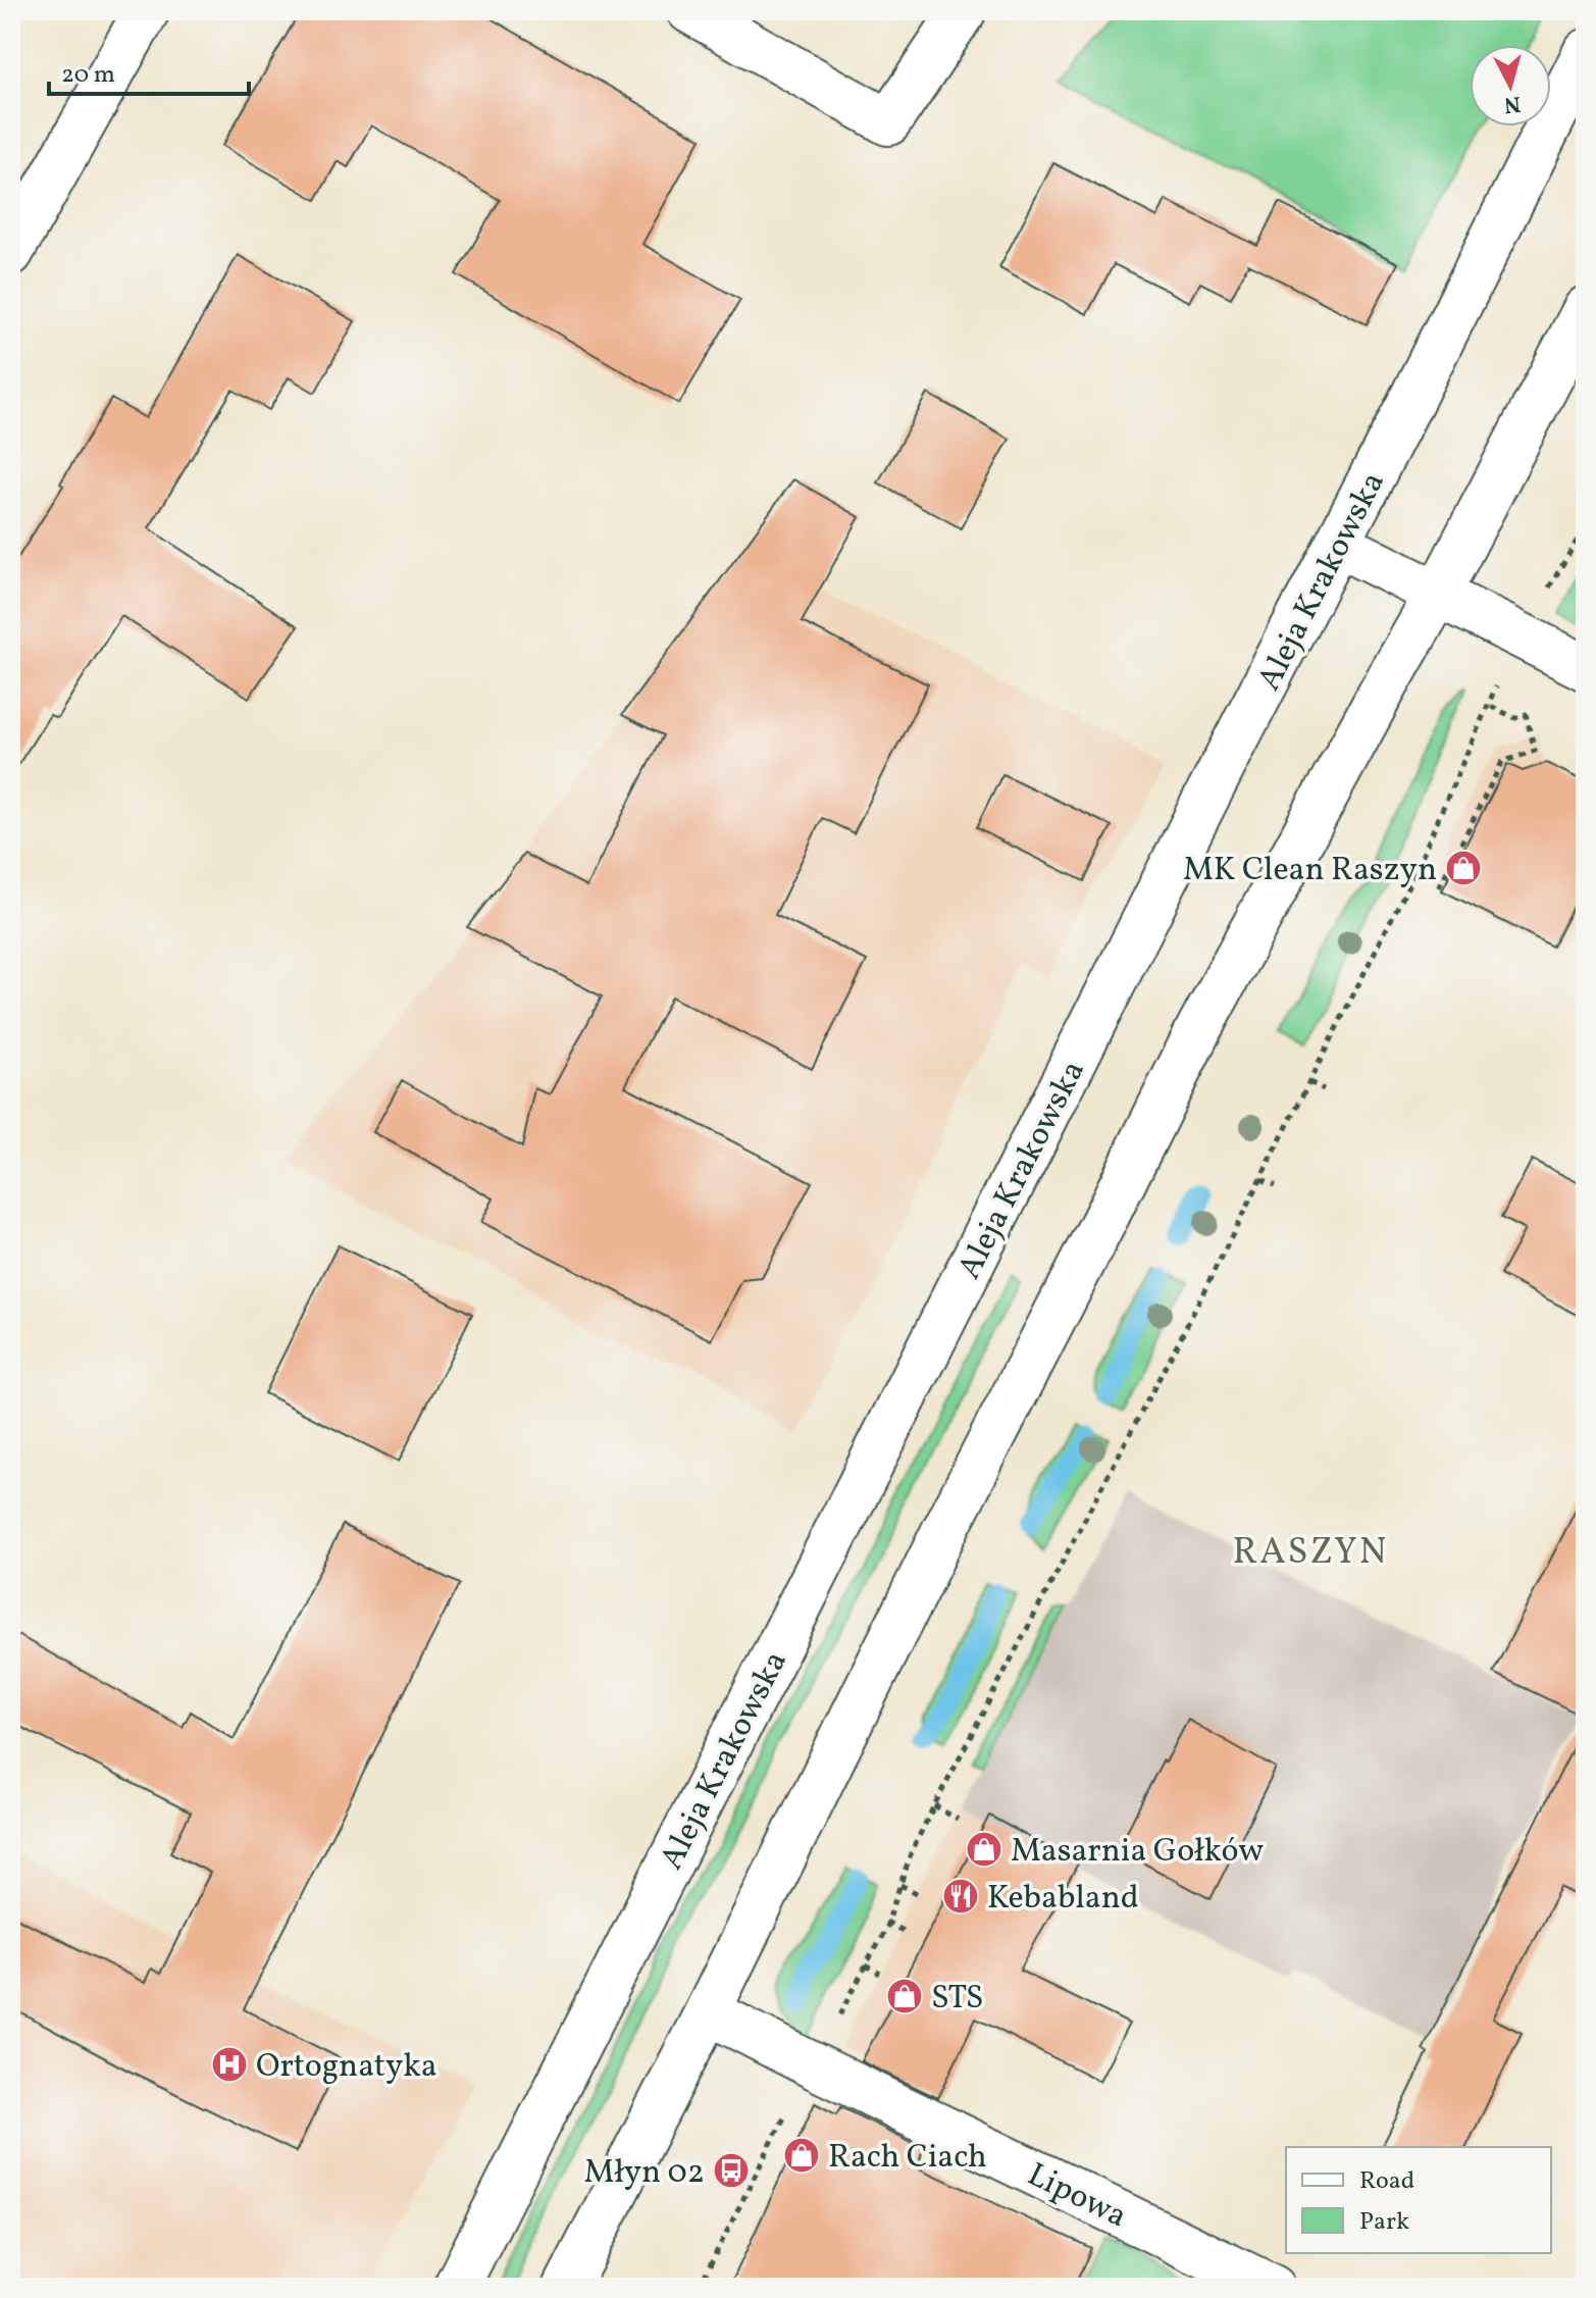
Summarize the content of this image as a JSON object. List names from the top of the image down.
{
  "streets": {
    "main road": ["Aleja Krakowska", "Lipowa"]
  },
  "districts": ["RASZYN"],
  "places": {
    "shop": [
      "MK Clean Raszyn",
      "Masarnia Gołków",
      "STS",
      "Rach Ciach"
    ],
    "restaurant": ["Kebabland"],
    "hospital": ["Ortognatyka"],
    "bus stop": ["Młyn 02"]
  },
  "legend": ["Road", "Park"],
  "scale_bar": "20 m",
  "north": "bottom"
}
